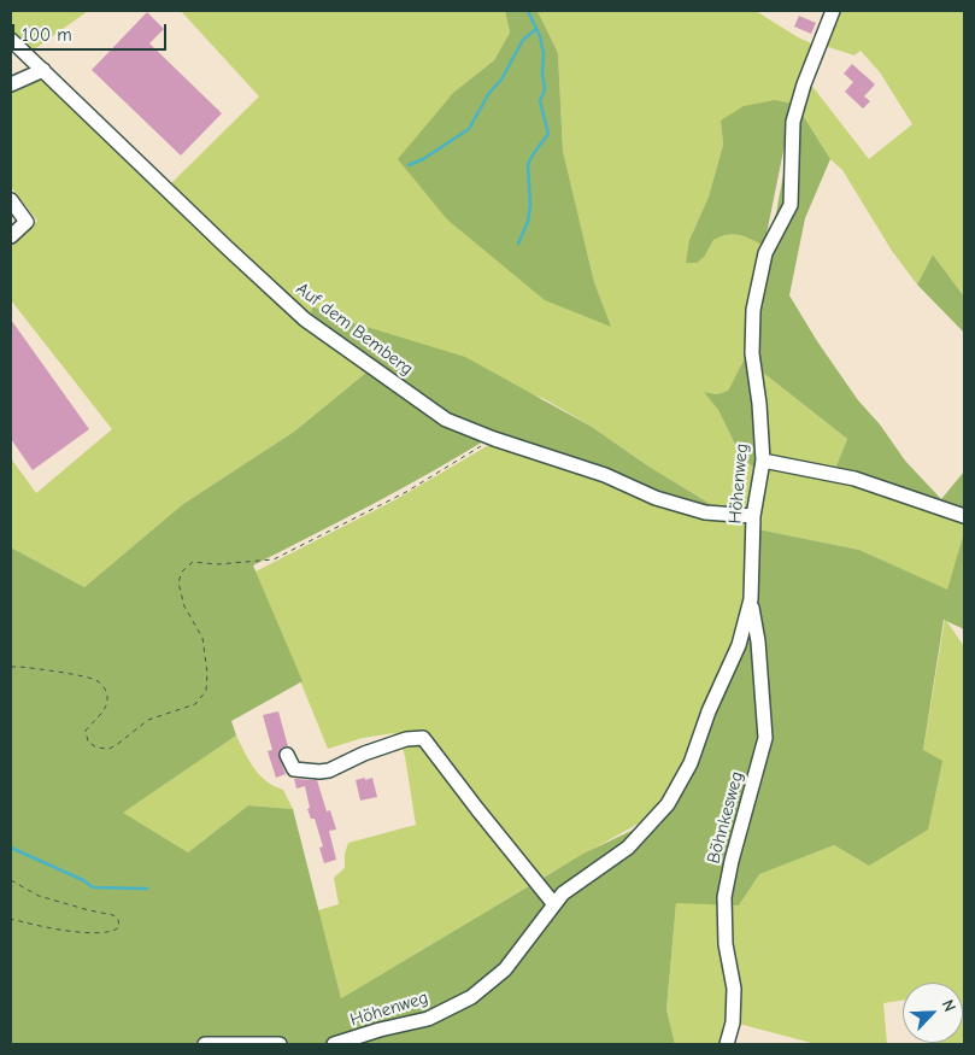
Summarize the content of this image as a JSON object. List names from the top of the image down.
{
  "streets": {
    "street": ["Auf dem Bemberg", "Höhenweg", "Böhnkesweg"]
  },
  "crossings": [
    ["Auf dem Bemberg", "Höhenweg"],
    ["Höhenweg", "Böhnkesweg"]
  ],
  "scale_bar": "100 m",
  "north": "top right"
}
